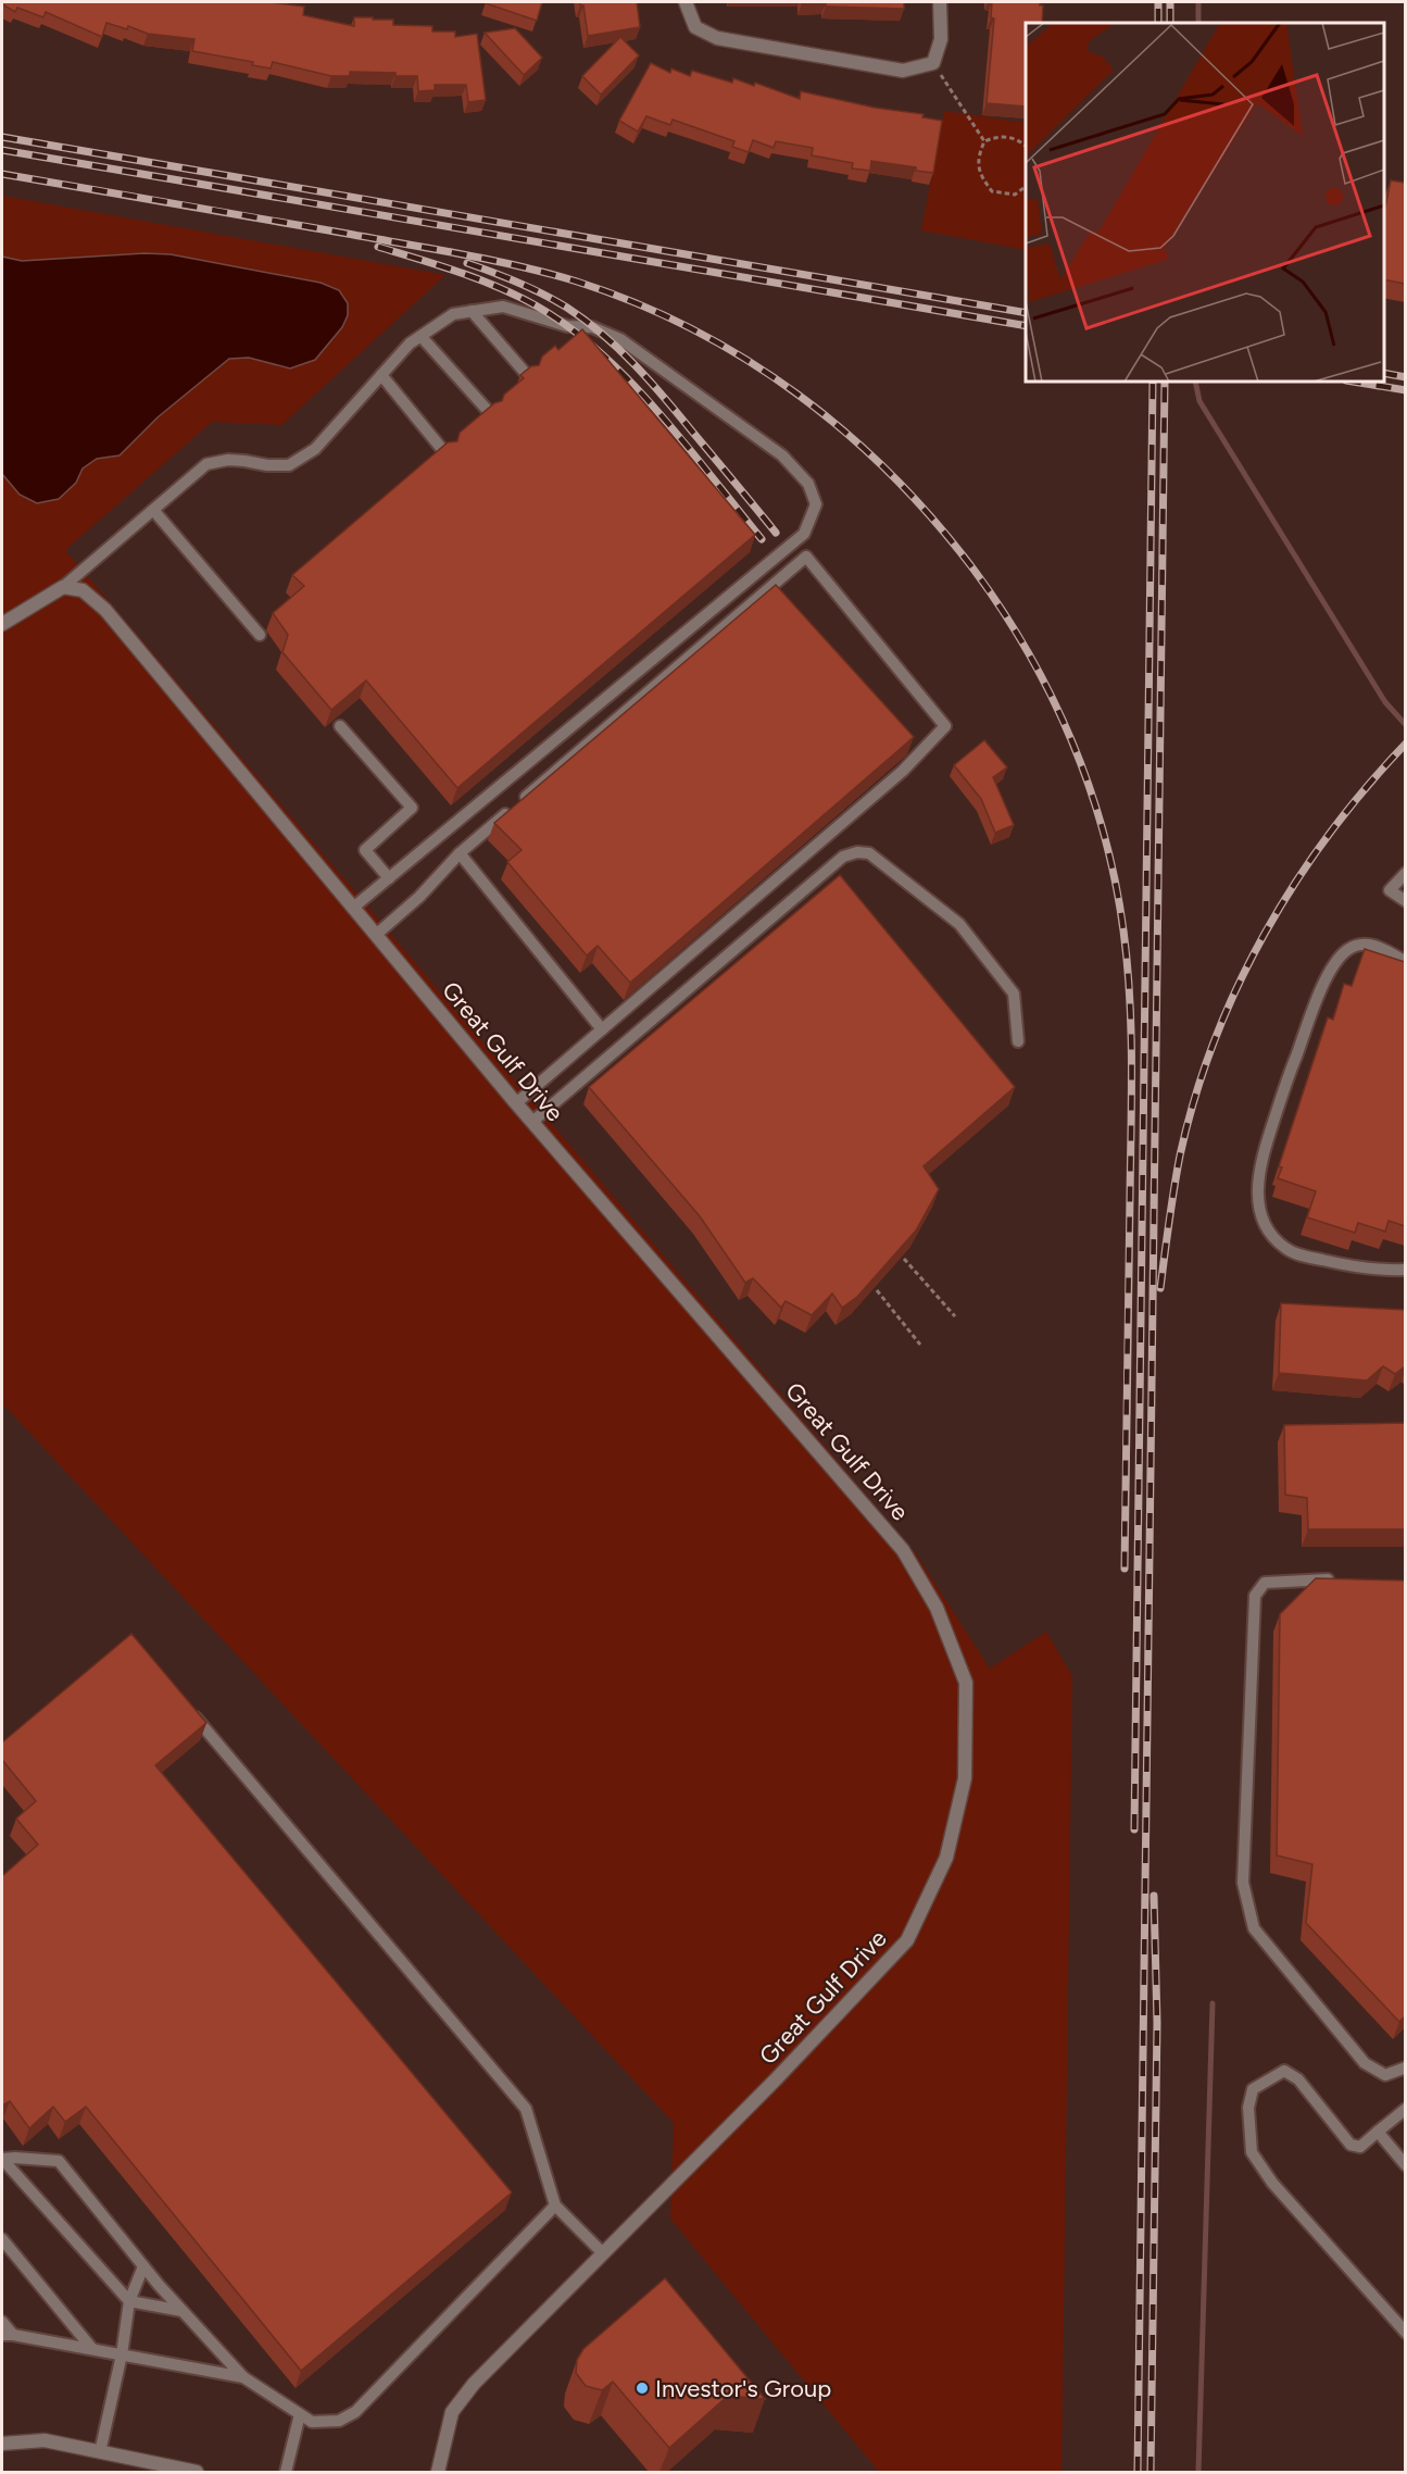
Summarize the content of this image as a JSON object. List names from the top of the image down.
{
  "streets": {
    "street": ["Great Gulf Drive"]
  },
  "places": ["Investor's Group"]
}
